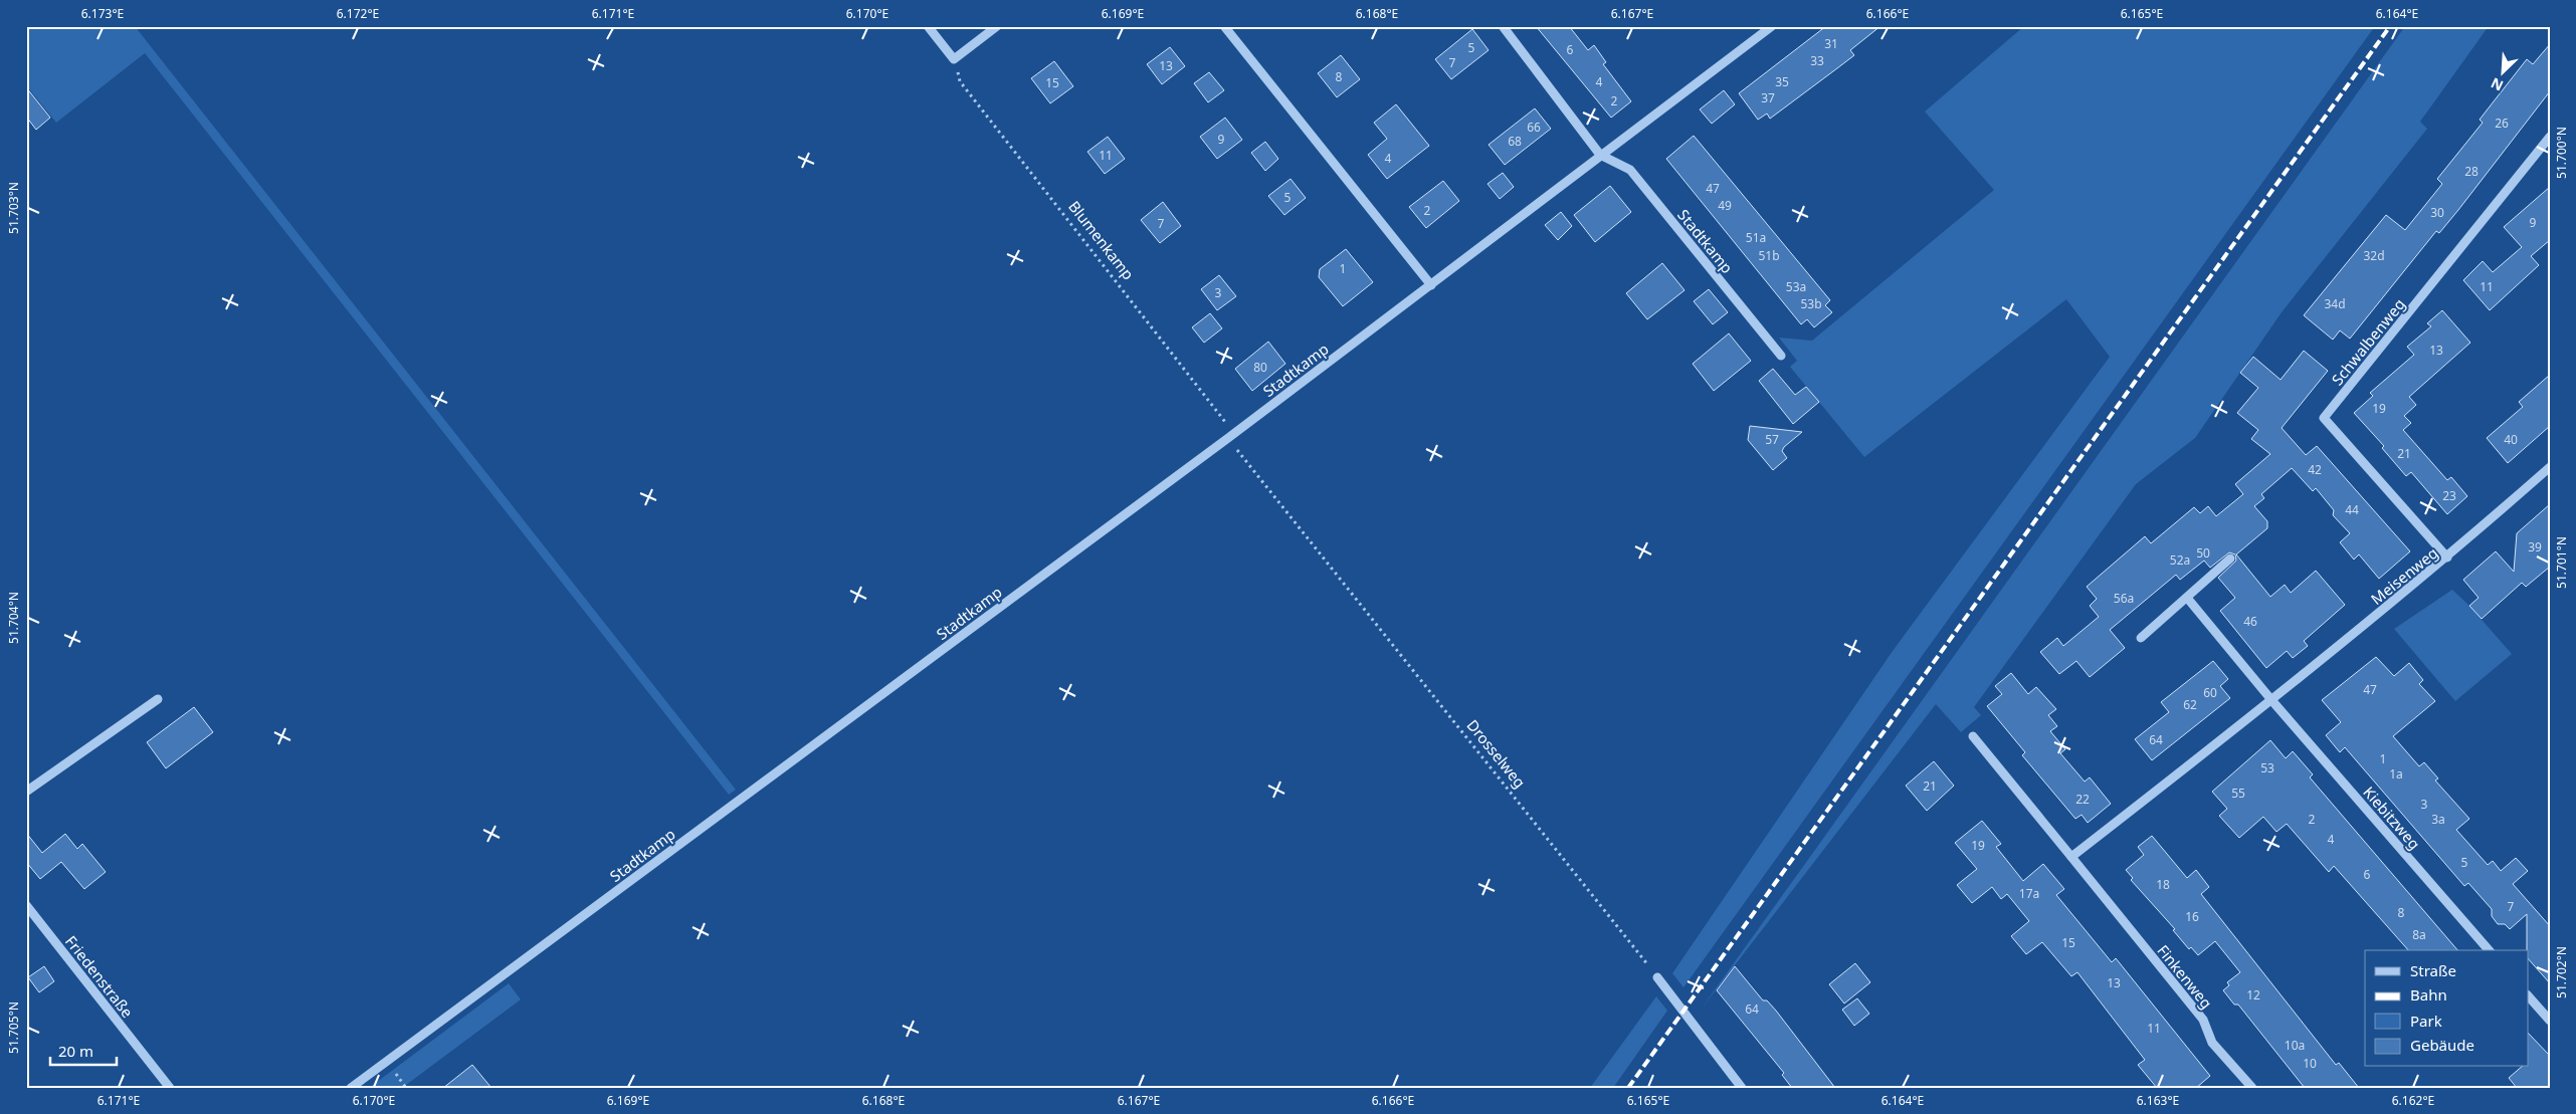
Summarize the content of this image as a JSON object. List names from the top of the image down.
{
  "streets": {
    "street": [
      "Stadtkamp",
      "Schwalbenweg",
      "Meisenweg",
      "Kiebitzweg",
      "Friedenstraße",
      "Finkenweg"
    ],
    "path": ["Blumenkamp", "Drosselweg"]
  },
  "crossings": [
    ["Blumenkamp", "Stadtkamp"],
    ["Blumenkamp", "Drosselweg"],
    ["Stadtkamp", "Drosselweg"],
    ["Schwalbenweg", "Meisenweg"],
    ["Meisenweg", "Kiebitzweg"],
    ["Meisenweg", "Finkenweg"]
  ],
  "house_numbers": [
    "31",
    "5",
    "6",
    "33",
    "7",
    "13",
    "8",
    "4",
    "35",
    "15",
    "37",
    "2",
    "26",
    "66",
    "9",
    "68",
    "11",
    "4",
    "28",
    "47",
    "5",
    "49",
    "2",
    "30",
    "9",
    "7",
    "51a",
    "51b",
    "32d",
    "1",
    "53a",
    "11",
    "3",
    "53b",
    "34d",
    "13",
    "80",
    "19",
    "57",
    "40",
    "21",
    "42",
    "23",
    "44",
    "39",
    "50",
    "52a",
    "56a",
    "46",
    "47",
    "60",
    "62",
    "64",
    "1",
    "53",
    "1a",
    "21",
    "55",
    "22",
    "3",
    "2",
    "3a",
    "4",
    "19",
    "5",
    "6",
    "18",
    "17a",
    "7",
    "8",
    "16",
    "8a",
    "15",
    "13",
    "12",
    "64",
    "11",
    "10a",
    "10"
  ],
  "legend": [
    "Straße",
    "Bahn",
    "Park",
    "Gebäude"
  ],
  "scale_bar": "20 m",
  "north": "bottom left",
  "coordinates": [
    "6.173°E",
    "6.172°E",
    "6.171°E",
    "6.170°E",
    "6.169°E",
    "6.168°E",
    "6.167°E",
    "6.166°E",
    "6.165°E",
    "6.164°E",
    "51.700°N",
    "51.703°N",
    "51.701°N",
    "51.704°N",
    "51.702°N",
    "51.705°N",
    "6.163°E",
    "6.162°E"
  ]
}
